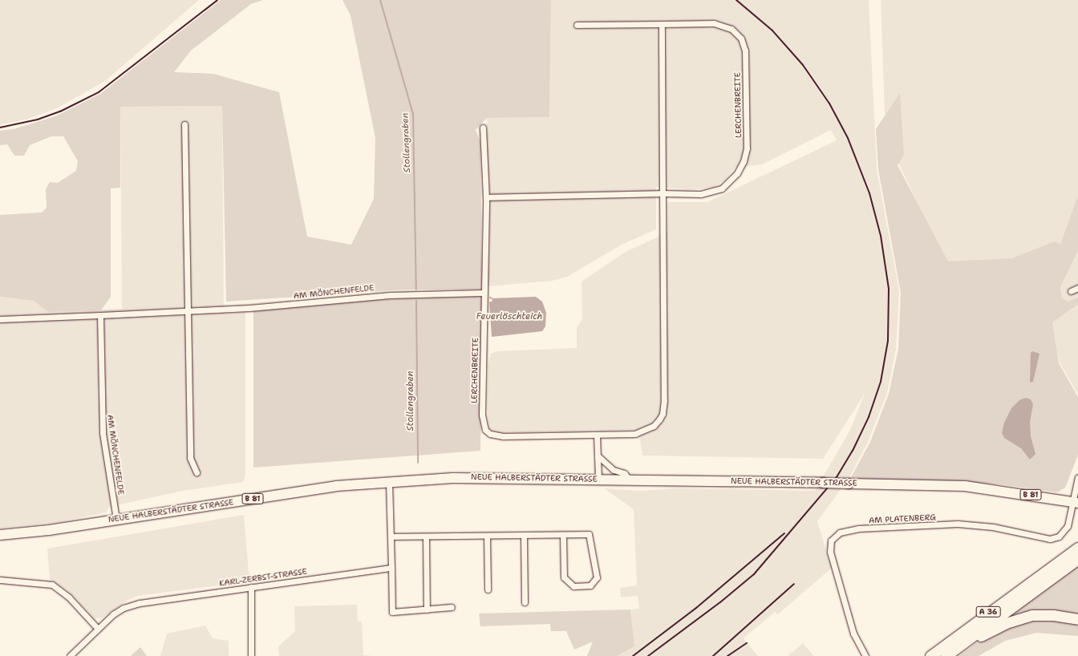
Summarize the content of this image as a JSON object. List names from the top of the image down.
{
  "streets": {
    "highway": ["A 36"],
    "main road": ["NEUE HALBERSTÄDTER STRASSE", "B 81"],
    "street": [
      "LERCHENBREITE",
      "AM MÖNCHENFELDE",
      "AM PLATENBERG",
      "KARL-ZERBST-STRASSE"
    ]
  },
  "crossings": [
    ["LERCHENBREITE", "AM MÖNCHENFELDE"],
    ["AM MÖNCHENFELDE", "NEUE HALBERSTÄDTER STRASSE"],
    ["NEUE HALBERSTÄDTER STRASSE", "AM PLATENBERG"]
  ],
  "water": ["Stollengraben", "Feuerlöschteich"]
}
